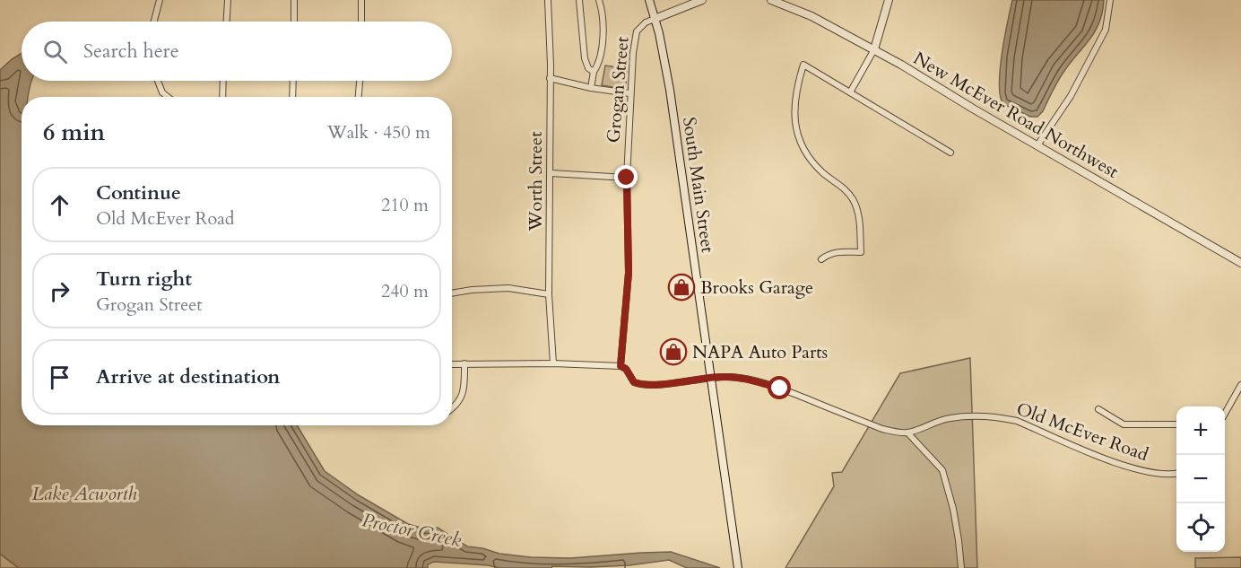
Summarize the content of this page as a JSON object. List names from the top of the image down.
{
  "streets": {
    "main road": ["South Main Street"],
    "street": [
      "Grogan Street",
      "New McEver Road Northwest",
      "Worth Street",
      "Old McEver Road"
    ]
  },
  "crossings": [
    ["Grogan Street", "South Main Street"]
  ],
  "water": ["Lake Acworth", "Proctor Creek"],
  "places": {
    "shop": ["Brooks Garage", "NAPA Auto Parts"]
  },
  "page": {
    "search": "Search here",
    "heading": ["6 min", "Walk · 450 m"],
    "list": [
      ["Continue", "Old McEver Road", "210 m"],
      ["Turn right", "Grogan Street", "240 m"],
      "Arrive at destination"
    ],
    "map_buttons": ["+", "−"]
  }
}
